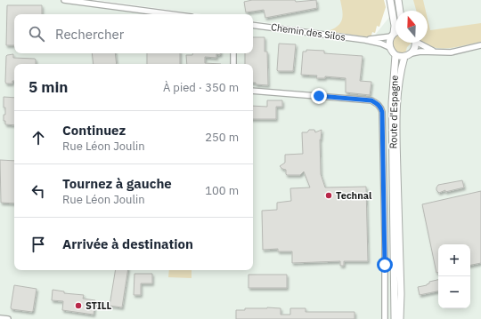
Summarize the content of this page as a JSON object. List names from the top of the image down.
{
  "streets": {
    "main road": ["Route d'Espagne"],
    "street": ["Chemin des Silos"]
  },
  "places": ["Technal", "STILL"],
  "north": "top",
  "page": {
    "search": "Rechercher",
    "heading": ["5 min", "À pied · 350 m"],
    "list": [
      ["Continuez", "Rue Léon Joulin", "250 m"],
      ["Tournez à gauche", "Rue Léon Joulin", "100 m"],
      "Arrivée à destination"
    ],
    "map_buttons": ["+", "−"]
  }
}
